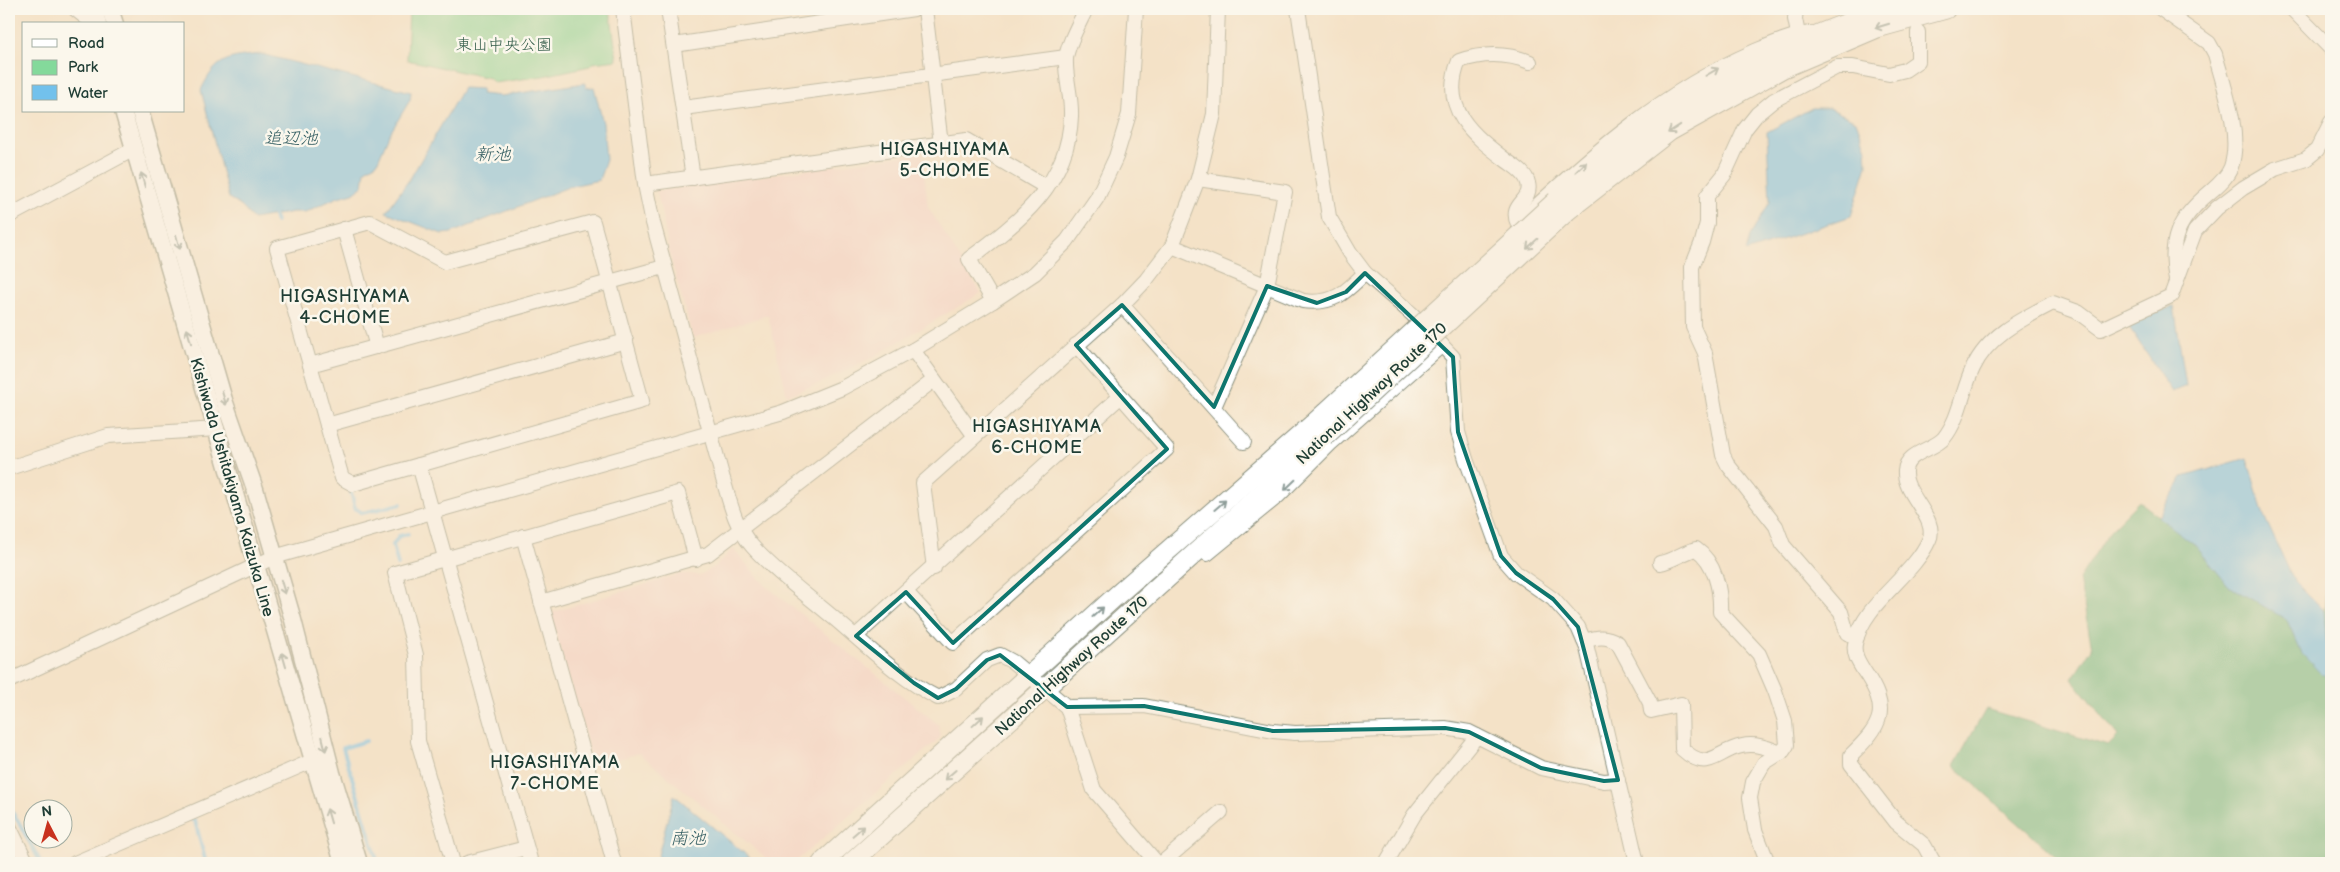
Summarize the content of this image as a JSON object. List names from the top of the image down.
{
  "streets": {
    "highway": ["National Highway Route 170"],
    "main road": ["Kishiwada Ushitakiyama Kaizuka Line"]
  },
  "districts": [
    "HIGASHIYAMA 5-CHOME",
    "HIGASHIYAMA 4-CHOME",
    "HIGASHIYAMA 6-CHOME",
    "HIGASHIYAMA 7-CHOME"
  ],
  "water": ["追辺池", "新池", "南池"],
  "parks": ["東山中央公園"],
  "legend": ["Road", "Park", "Water"],
  "north": "top"
}
